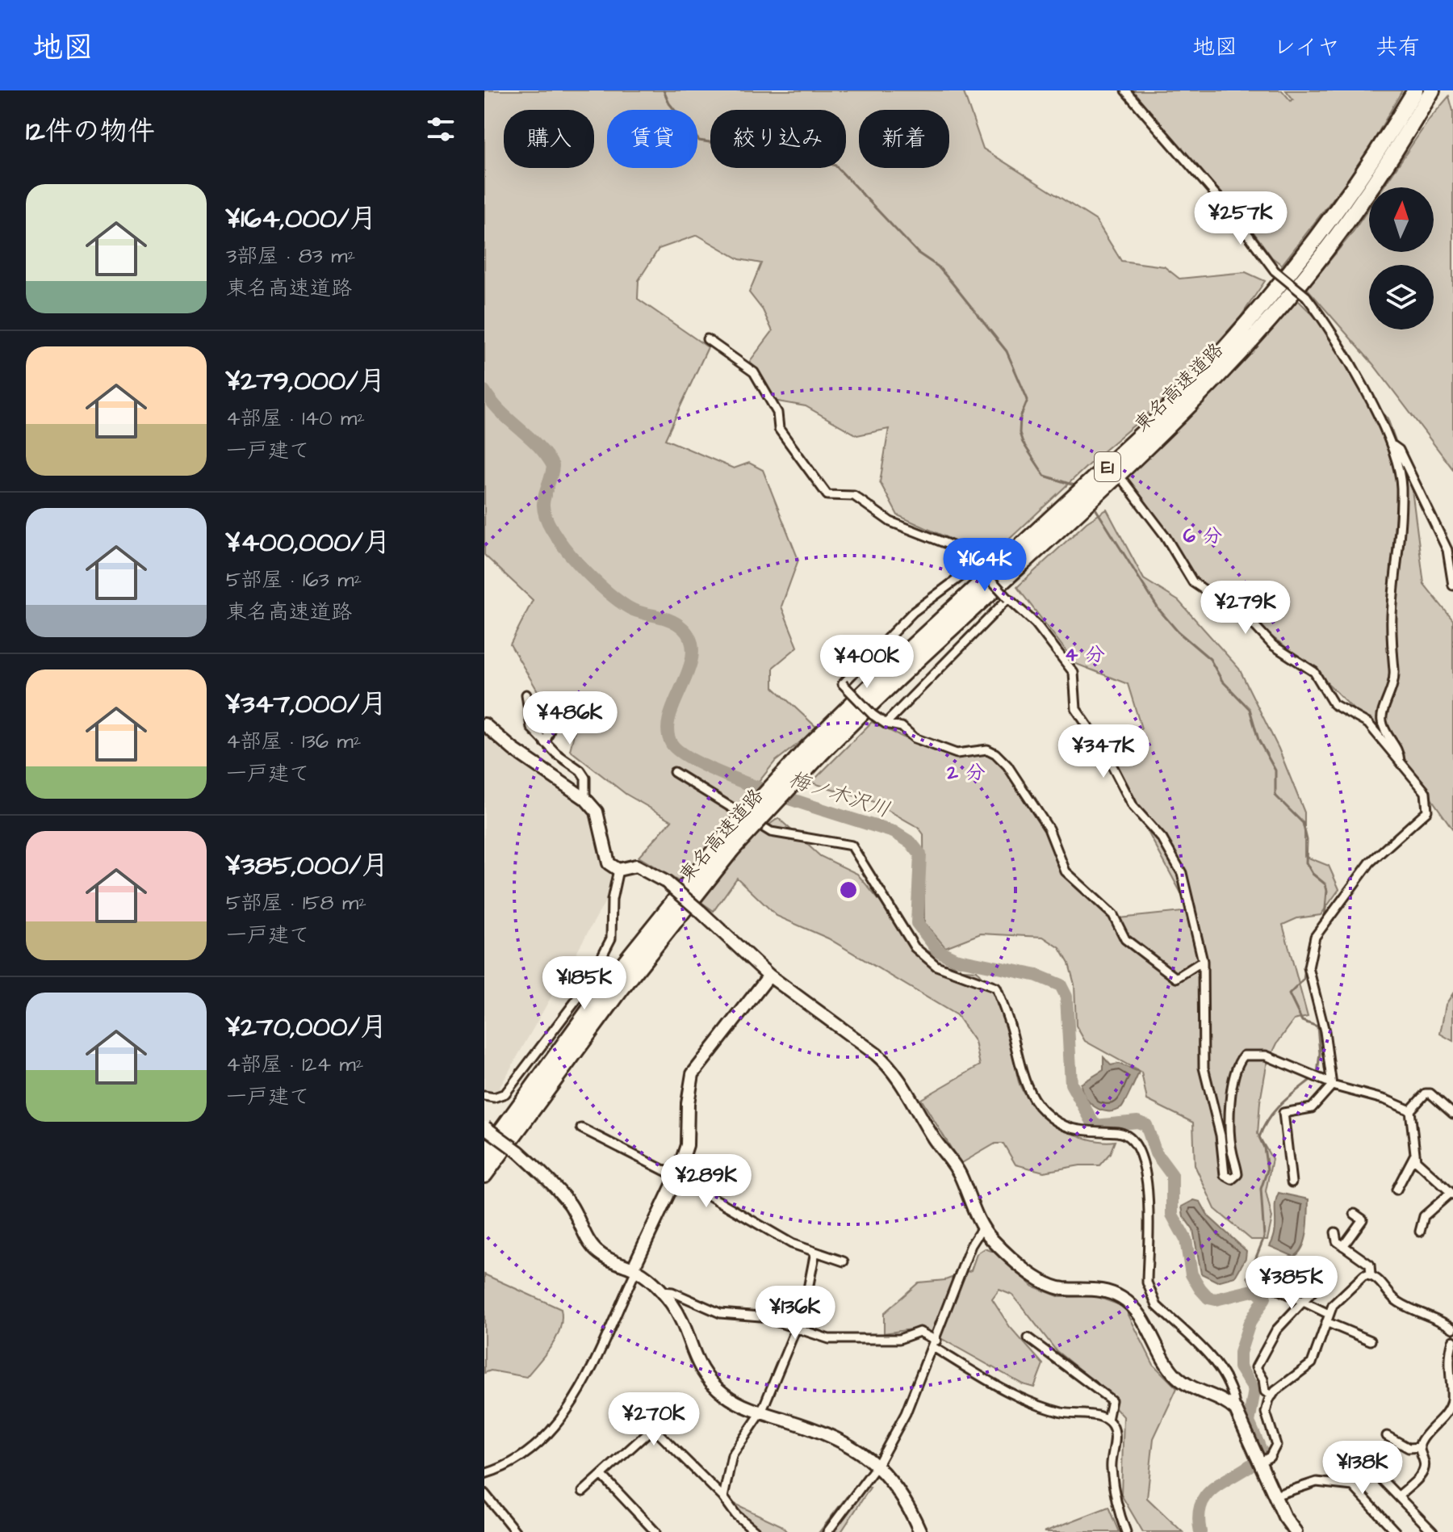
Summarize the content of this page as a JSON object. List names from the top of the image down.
{
  "streets": {
    "highway": ["東名高速道路", "E1"]
  },
  "water": ["梅ノ木沢川"],
  "north": "top",
  "page": {
    "header": "地図",
    "nav": ["地図", "レイヤ", "共有"],
    "heading": "12件の物件",
    "chip": [
      "購入",
      "賃貸",
      "絞り込み",
      "新着"
    ],
    "list": [
      {
        "name": "¥164,000/月",
        "note": "3部屋 · 83 m² · 東名高速道路"
      },
      {
        "name": "¥279,000/月",
        "note": "4部屋 · 140 m² · 一戸建て"
      },
      {
        "name": "¥400,000/月",
        "note": "5部屋 · 163 m² · 東名高速道路"
      },
      {
        "name": "¥347,000/月",
        "note": "4部屋 · 136 m² · 一戸建て"
      },
      {
        "name": "¥385,000/月",
        "note": "5部屋 · 158 m² · 一戸建て"
      },
      {
        "name": "¥270,000/月",
        "note": "4部屋 · 124 m² · 一戸建て"
      }
    ],
    "price": [
      "¥257K",
      "¥164K",
      "¥279K",
      "¥400K",
      "¥486K",
      "¥347K",
      "¥185K",
      "¥289K",
      "¥385K",
      "¥136K",
      "¥270K",
      "¥138K"
    ]
  },
  "rings": ["6 分", "4 分", "2 分"]
}
